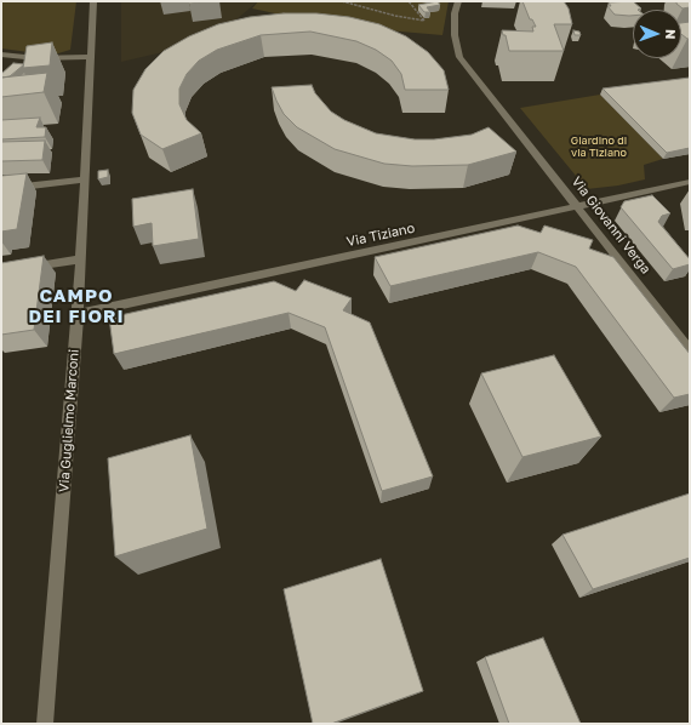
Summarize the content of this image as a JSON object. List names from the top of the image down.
{
  "streets": {
    "street": ["Via Giovanni Verga", "Via Tiziano", "Via Guglielmo Marconi"]
  },
  "crossings": [
    ["Via Giovanni Verga", "Via Tiziano"],
    ["Via Tiziano", "Via Guglielmo Marconi"]
  ],
  "districts": ["CAMPO DEI FIORI"],
  "parks": ["Giardino di via Tiziano"],
  "north": "right"
}
